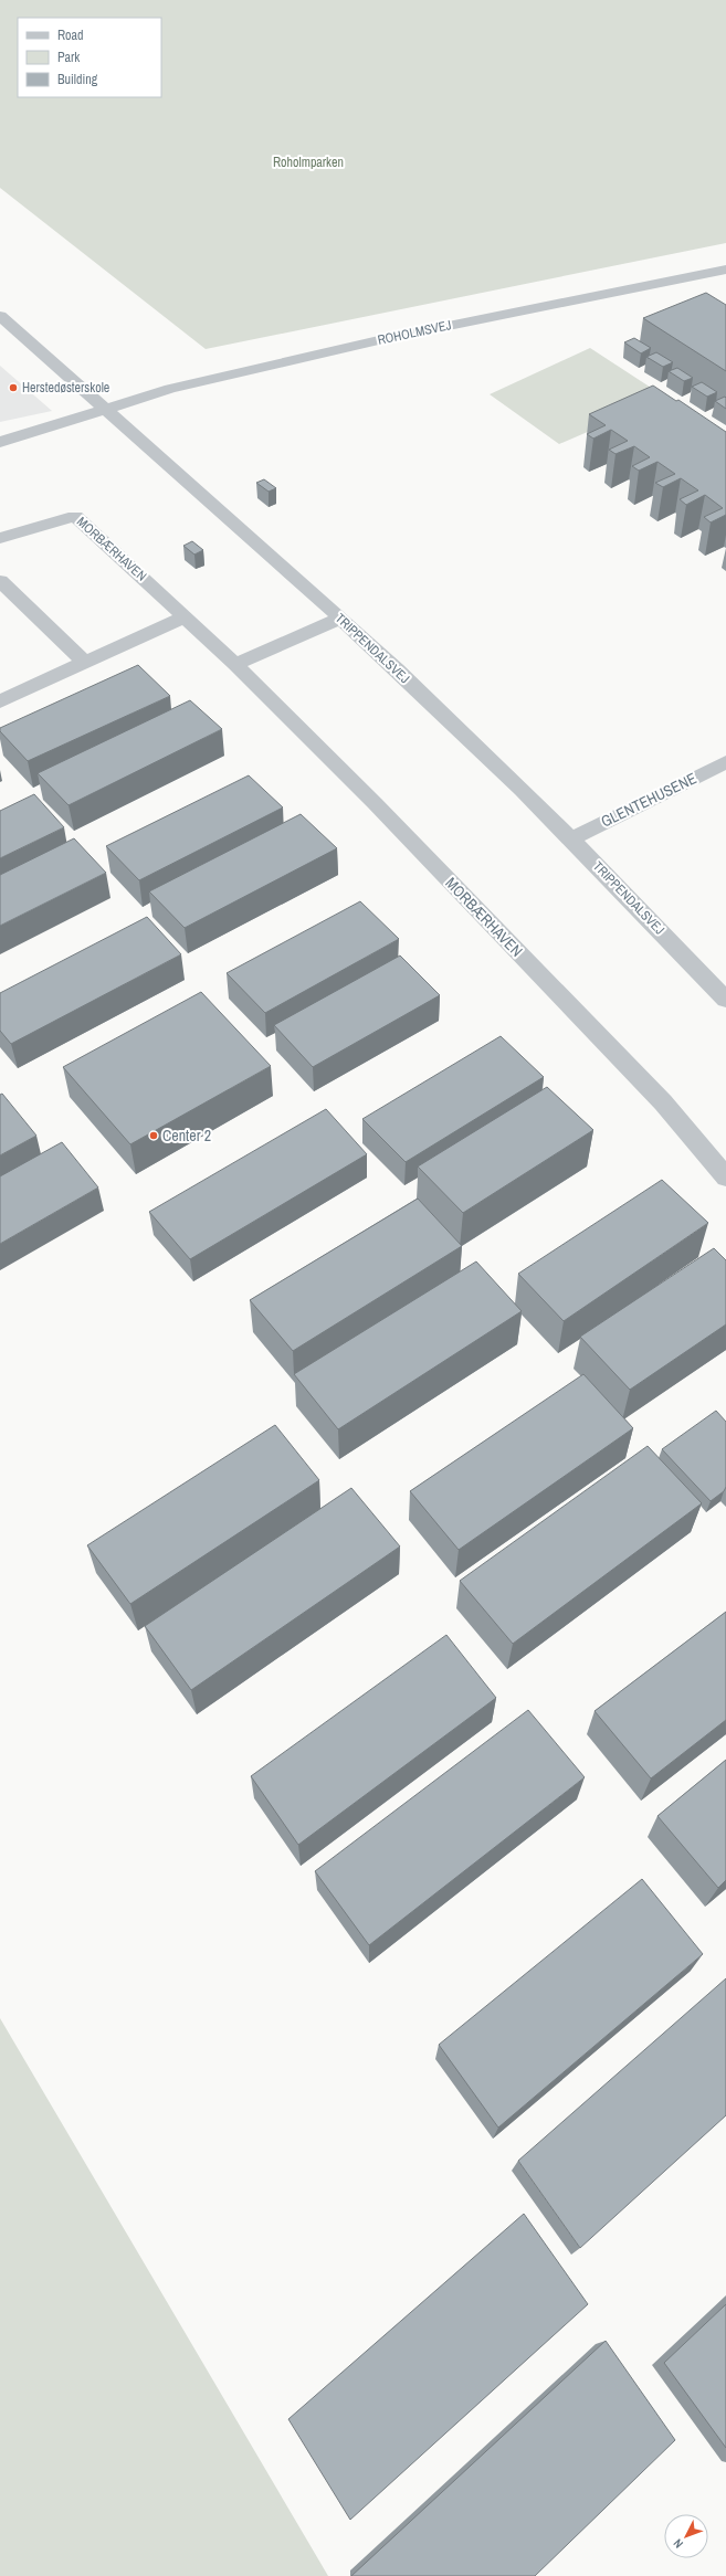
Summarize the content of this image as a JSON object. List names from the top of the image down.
{
  "streets": {
    "street": [
      "ROHOLMSVEJ",
      "MORBÆRHAVEN",
      "TRIPPENDALSVEJ",
      "GLENTEHUSENE"
    ]
  },
  "crossings": [
    ["ROHOLMSVEJ", "TRIPPENDALSVEJ"],
    ["TRIPPENDALSVEJ", "GLENTEHUSENE"]
  ],
  "parks": ["Roholmparken"],
  "places": ["Herstedøsterskole", "Center 2"],
  "legend": ["Road", "Park", "Building"],
  "north": "bottom left"
}
